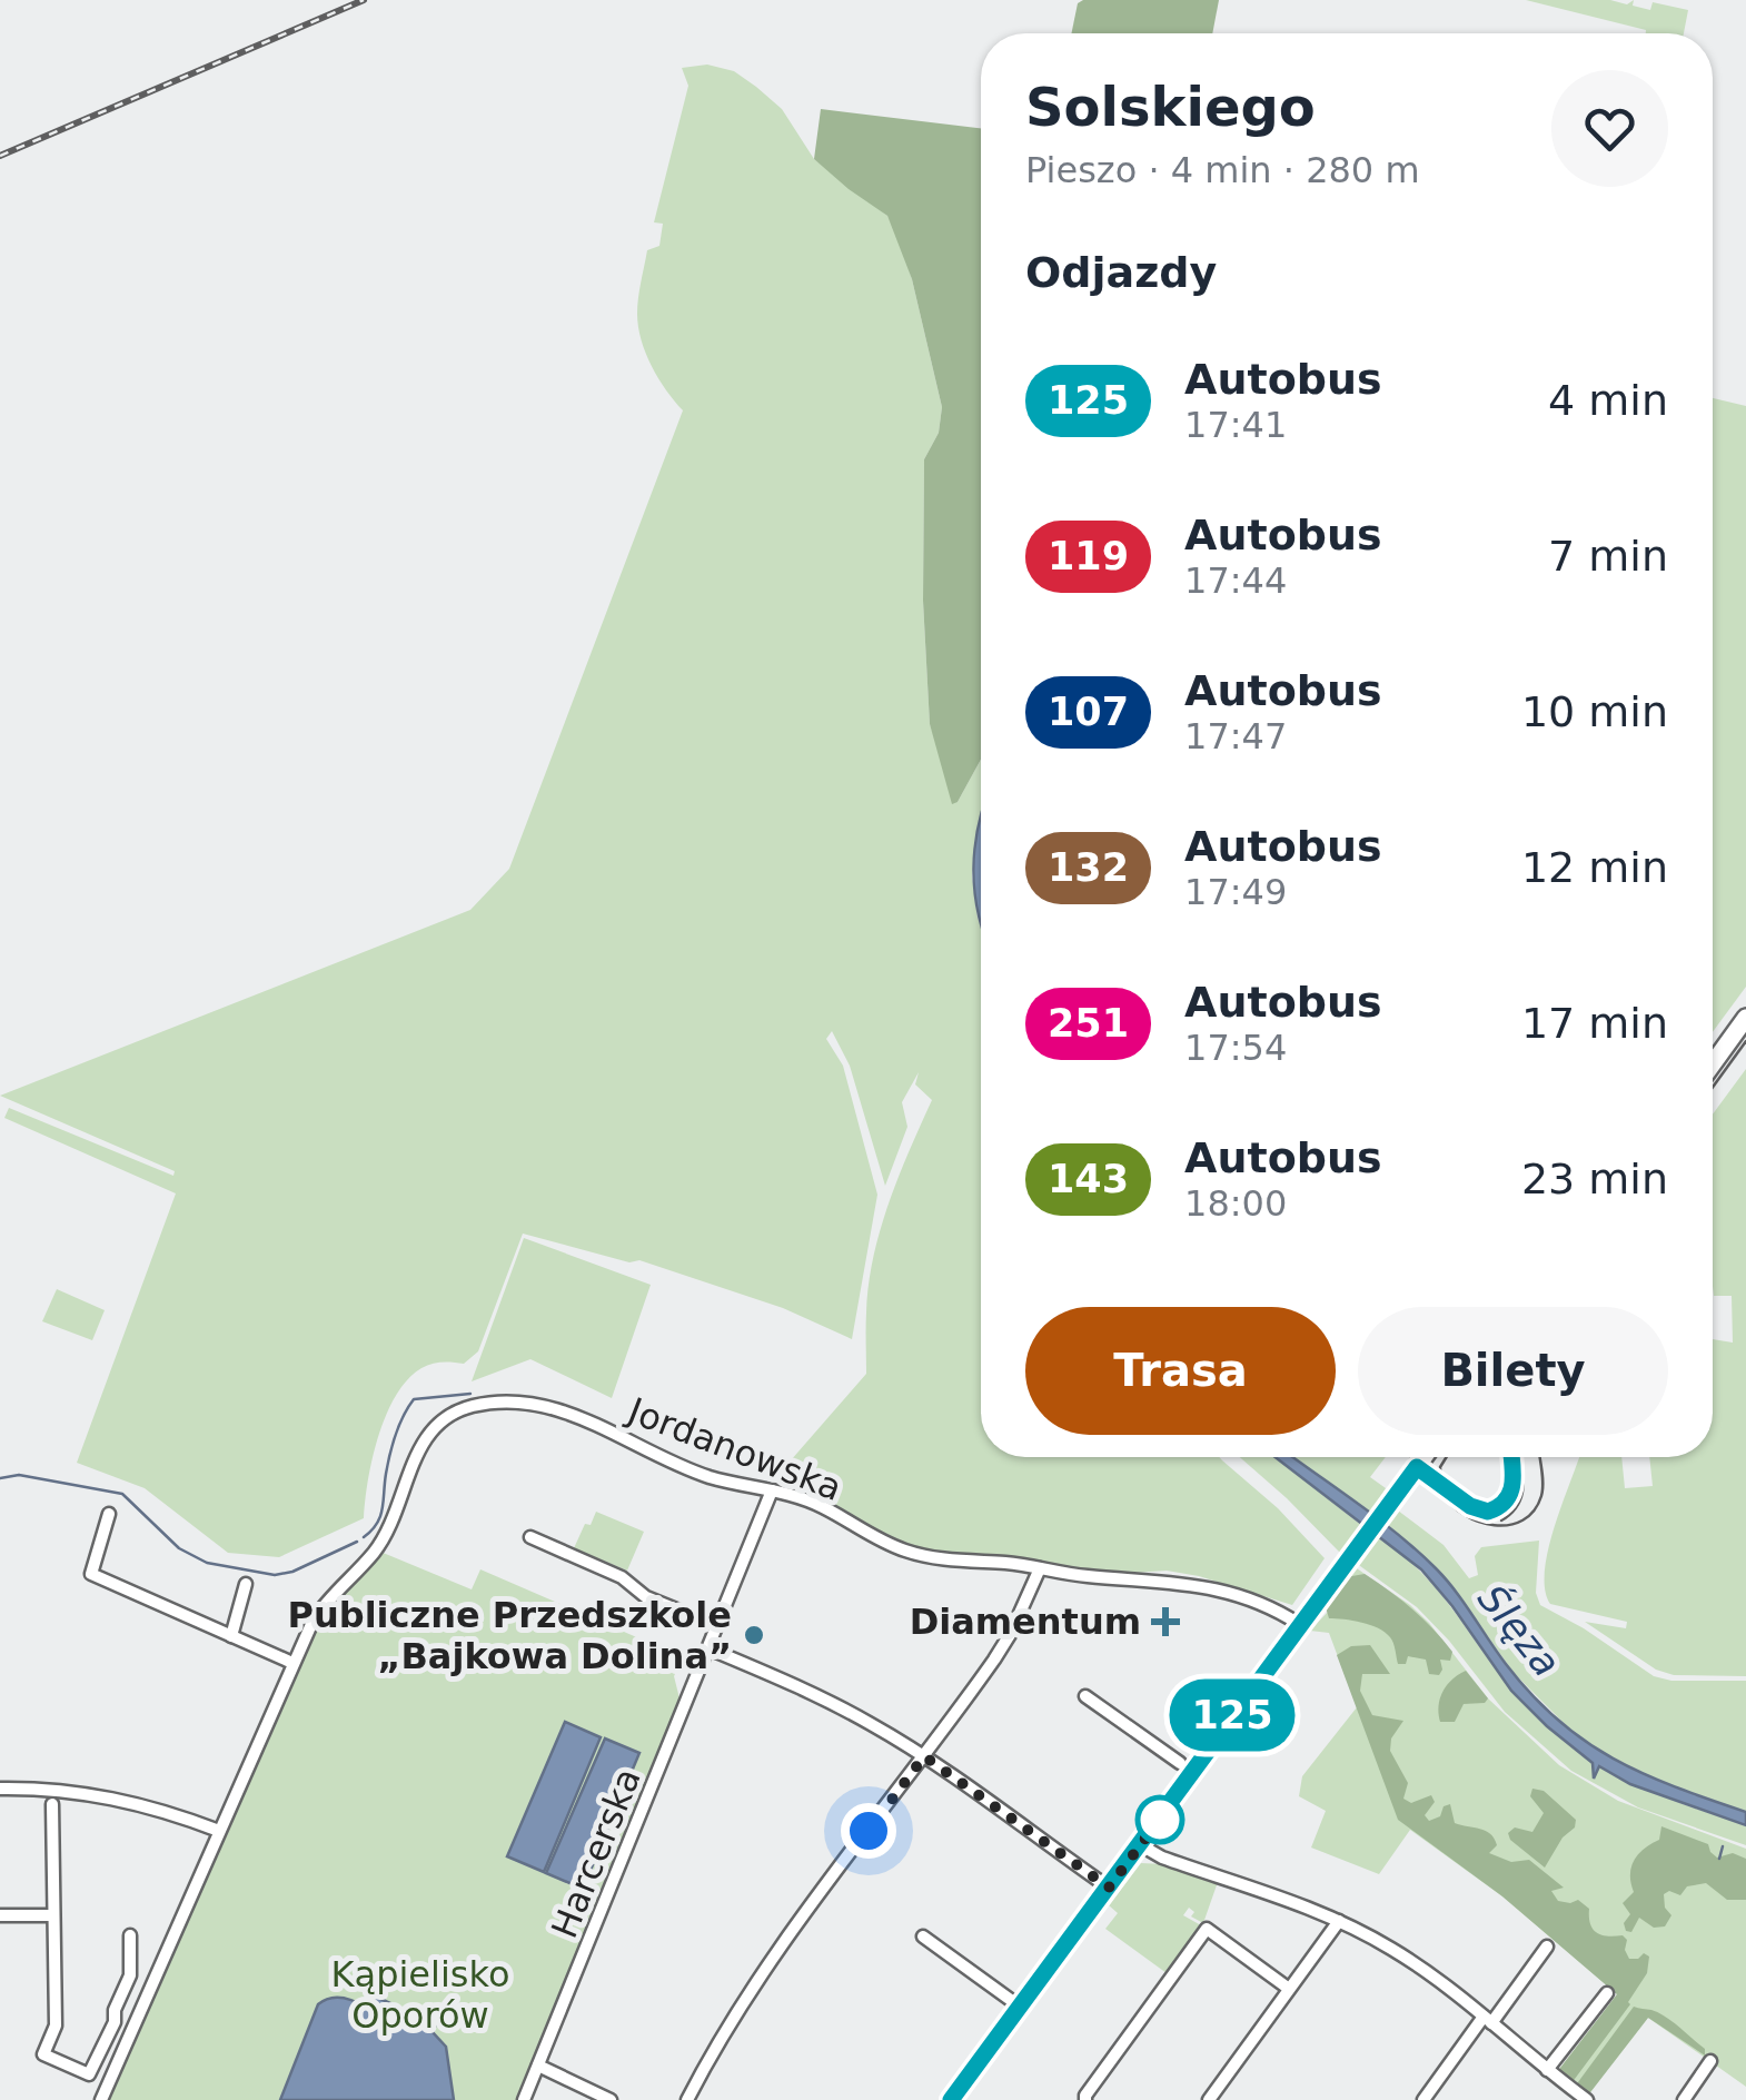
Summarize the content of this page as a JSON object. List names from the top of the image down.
{
  "streets": {
    "street": ["Jordanowska", "Harcerska"]
  },
  "crossings": [
    ["Jordanowska", "Harcerska"]
  ],
  "water": ["Ślęza"],
  "parks": ["Kąpielisko Oporów"],
  "places": {
    "health": ["Diamentum"],
    "other": ["Publiczne Przedszkole „Bajkowa Dolina”"]
  },
  "lines": ["bus line 125"],
  "page": {
    "on_map": "125",
    "heading": [
      ["Solskiego", "Pieszo · 4 min · 280 m"],
      "Odjazdy"
    ],
    "list": [
      {
        "mark": "125",
        "name": "Autobus",
        "note": "17:41",
        "value": "4 min"
      },
      {
        "mark": "119",
        "name": "Autobus",
        "note": "17:44",
        "value": "7 min"
      },
      {
        "mark": "107",
        "name": "Autobus",
        "note": "17:47",
        "value": "10 min"
      },
      {
        "mark": "132",
        "name": "Autobus",
        "note": "17:49",
        "value": "12 min"
      },
      {
        "mark": "251",
        "name": "Autobus",
        "note": "17:54",
        "value": "17 min"
      },
      {
        "mark": "143",
        "name": "Autobus",
        "note": "18:00",
        "value": "23 min"
      }
    ],
    "buttons": ["Trasa", "Bilety"]
  }
}
